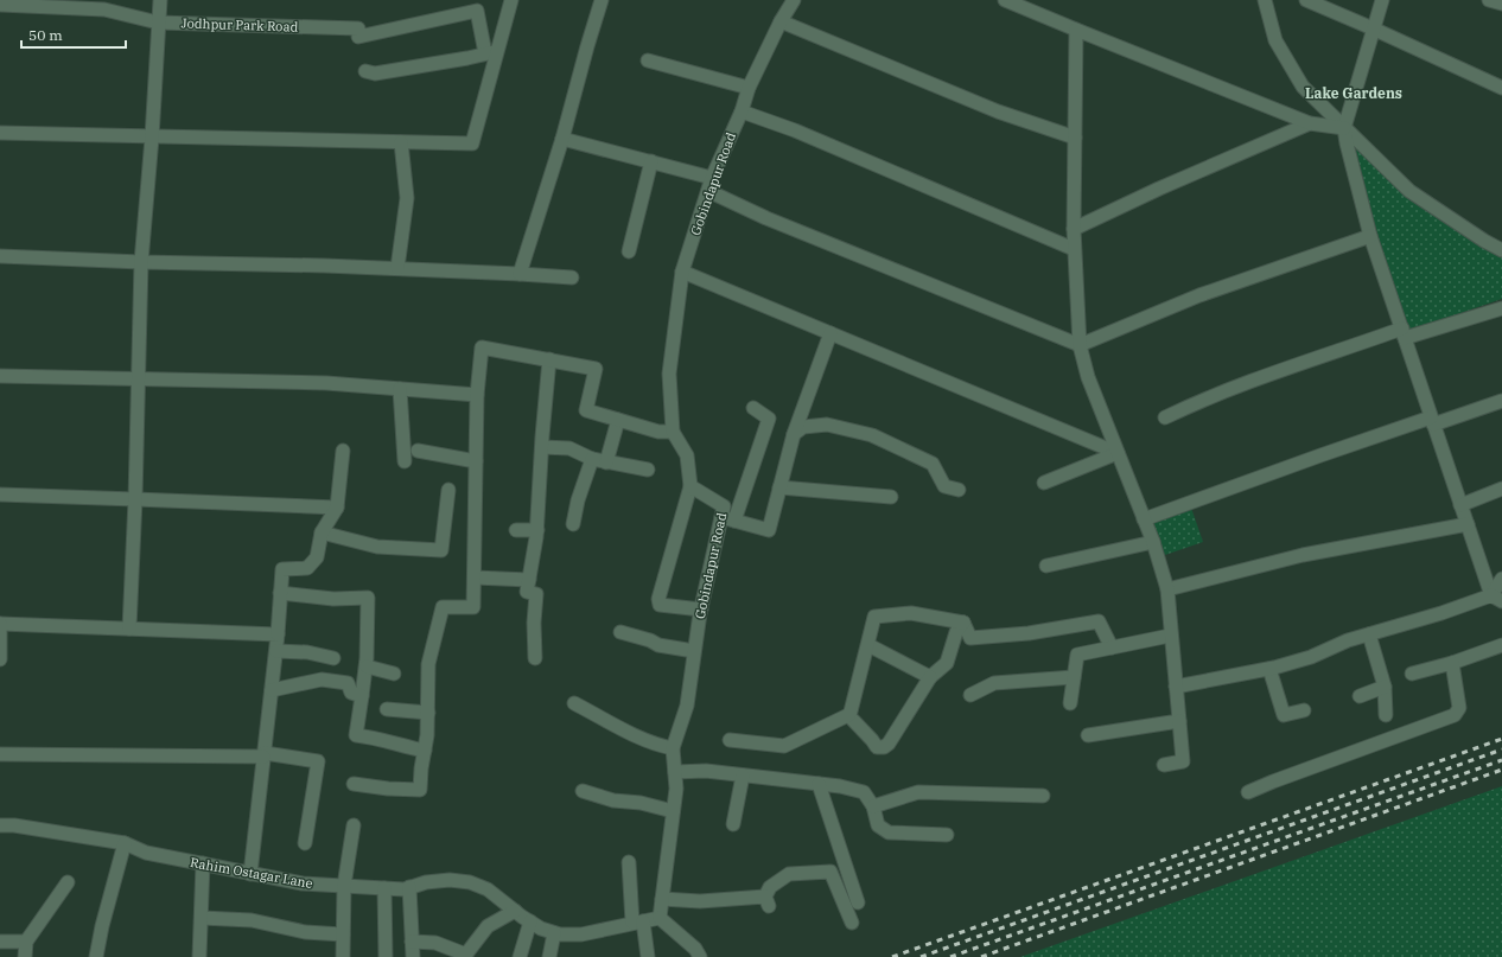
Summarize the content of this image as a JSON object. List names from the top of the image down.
{
  "streets": {
    "street": ["Jodhpur Park Road", "Gobindapur Road", "Rahim Ostagar Lane"]
  },
  "crossings": [
    ["Gobindapur Road", "Rahim Ostagar Lane"]
  ],
  "districts": ["Lake Gardens"],
  "scale_bar": "50 m"
}
